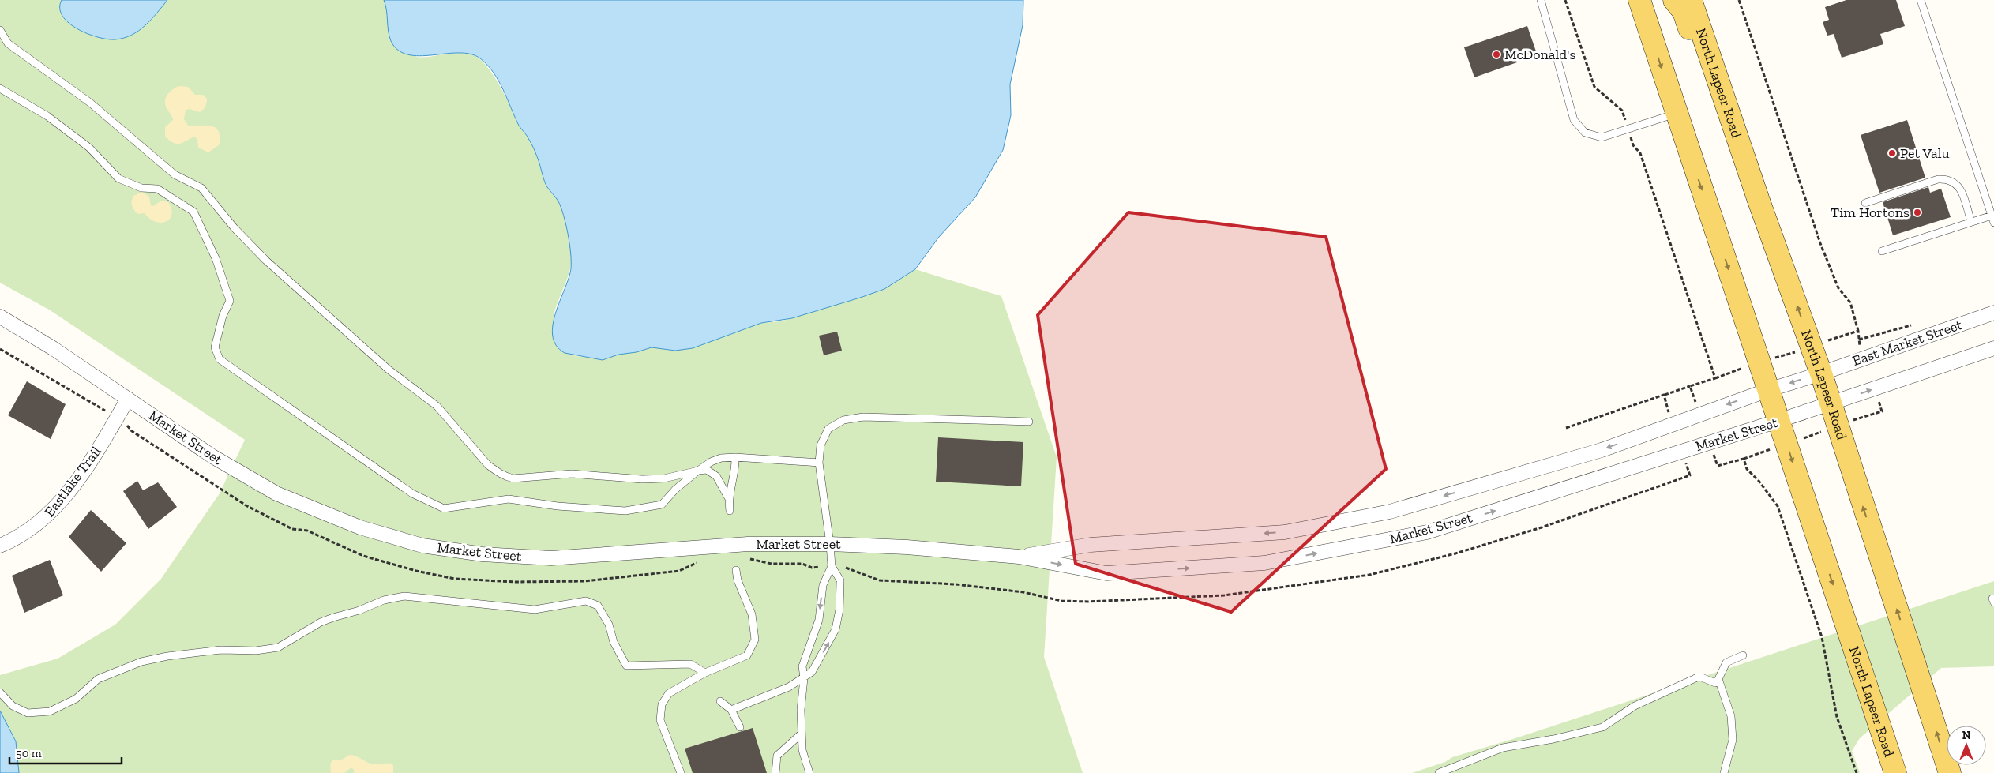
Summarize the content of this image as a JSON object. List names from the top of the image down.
{
  "streets": {
    "main road": ["North Lapeer Road"],
    "street": ["East Market Street", "Market Street", "Eastlake Trail"]
  },
  "crossings": [
    ["North Lapeer Road", "East Market Street"],
    ["North Lapeer Road", "Market Street"],
    ["East Market Street", "Market Street"],
    ["Market Street", "Eastlake Trail"]
  ],
  "places": ["McDonald's", "Pet Valu", "Tim Hortons"],
  "scale_bar": "50 m",
  "north": "top"
}
